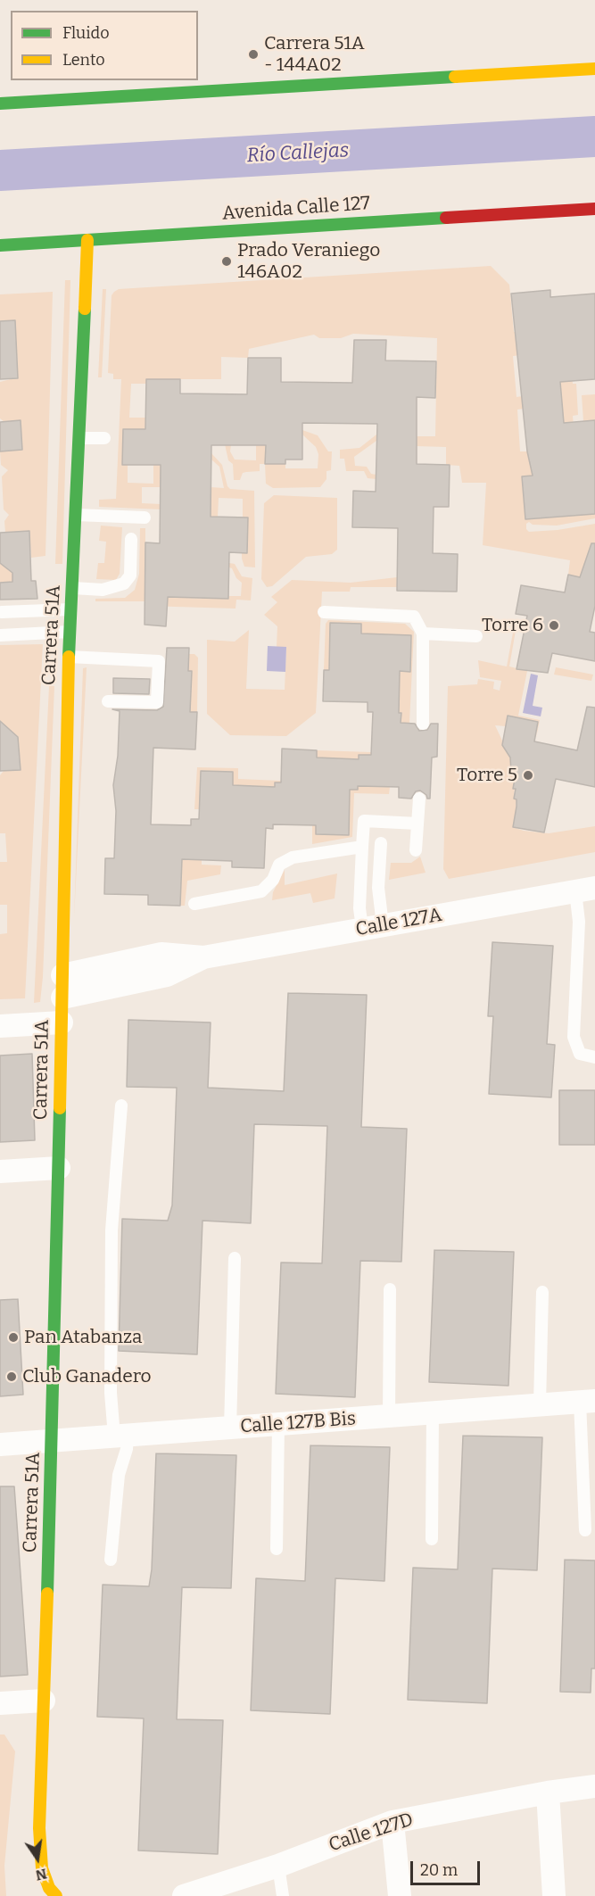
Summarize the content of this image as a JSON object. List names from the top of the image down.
{
  "streets": {
    "street": [
      "Avenida Calle 127",
      "Carrera 51A",
      "Calle 127A",
      "Calle 127B Bis",
      "Calle 127D"
    ]
  },
  "crossings": [
    ["Avenida Calle 127", "Carrera 51A"],
    ["Carrera 51A", "Calle 127A"],
    ["Carrera 51A", "Calle 127B Bis"]
  ],
  "water": ["Río Callejas"],
  "places": [
    "Carrera 51A - 144A02",
    "Prado Veraniego 146A02",
    "Torre 6",
    "Torre 5",
    "Pan Atabanza",
    "Club Ganadero"
  ],
  "legend": ["Fluido", "Lento"],
  "scale_bar": "20 m",
  "north": "bottom"
}
